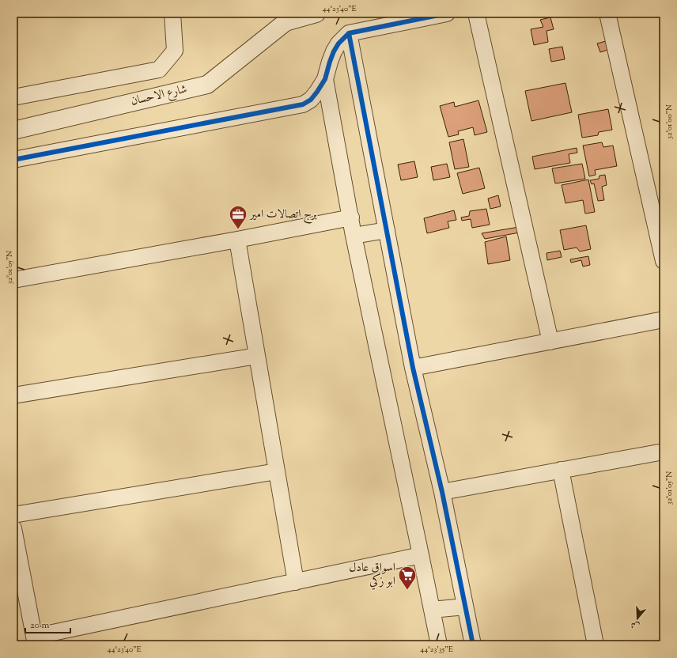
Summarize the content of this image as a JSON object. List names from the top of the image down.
{
  "streets": {
    "street": ["شارع الاحسان"]
  },
  "places": {
    "office": ["برج اتصالات امير"],
    "supermarket": ["اسواق عادل ابو زكي"]
  },
  "scale_bar": "20 m",
  "north": "bottom",
  "coordinates": [
    "44°23'40\"E",
    "32°01'00\"N",
    "32°01'05\"N",
    "44°23'35\"E"
  ]
}
